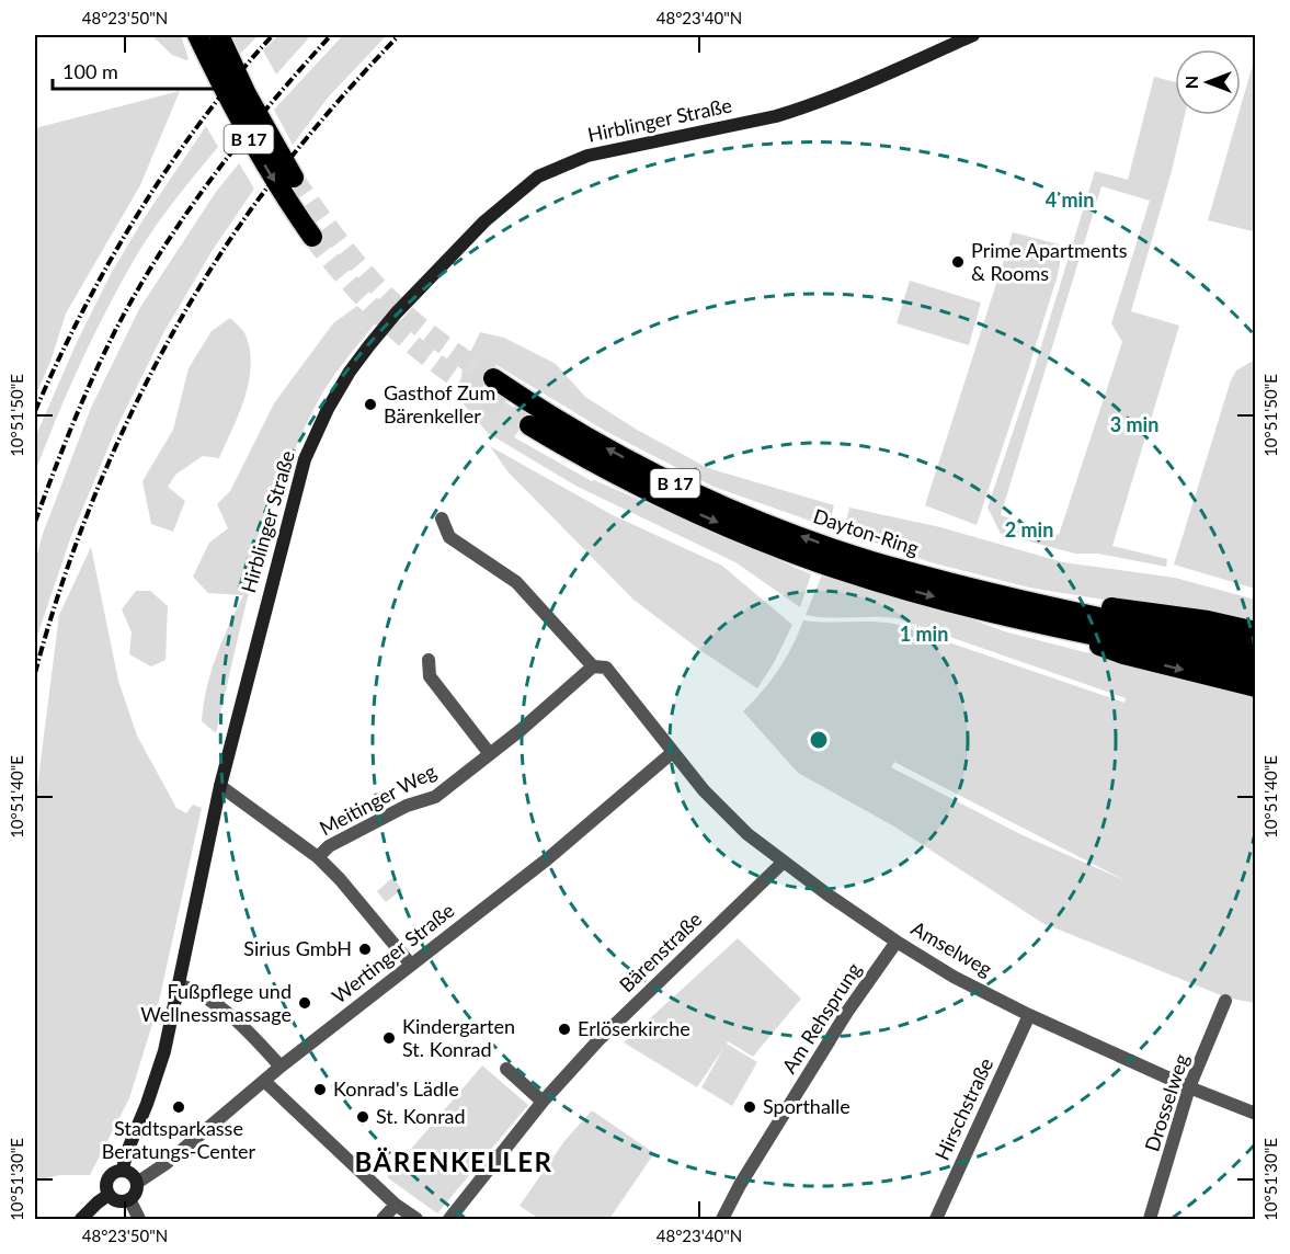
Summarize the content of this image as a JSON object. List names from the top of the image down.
{
  "streets": {
    "highway": ["B 17", "Dayton-Ring"],
    "street": [
      "Hirblinger Straße",
      "Meitinger Weg",
      "Amselweg",
      "Bärenstraße",
      "Wertinger Straße",
      "Am Rehsprung",
      "Drosselweg",
      "Hirschstraße"
    ]
  },
  "crossings": [
    ["Hirblinger Straße", "Wertinger Straße"],
    ["Amselweg", "Bärenstraße"],
    ["Amselweg", "Wertinger Straße"],
    ["Amselweg", "Am Rehsprung"],
    ["Amselweg", "Drosselweg"],
    ["Amselweg", "Hirschstraße"]
  ],
  "districts": ["BÄRENKELLER"],
  "places": [
    "Prime Apartments & Rooms",
    "Gasthof Zum Bärenkeller",
    "Sirius GmbH",
    "Fußpflege und Wellnessmassage",
    "Erlöserkirche",
    "Kindergarten St. Konrad",
    "Konrad's Lädle",
    "Stadtsparkasse Beratungs-Center",
    "Sporthalle",
    "St. Konrad"
  ],
  "scale_bar": "100 m",
  "north": "left",
  "coordinates": [
    "48°23'50\"N",
    "48°23'40\"N",
    "10°51'50\"E",
    "10°51'40\"E",
    "10°51'30\"E"
  ],
  "rings": [
    "4 min",
    "3 min",
    "2 min",
    "1 min"
  ]
}
